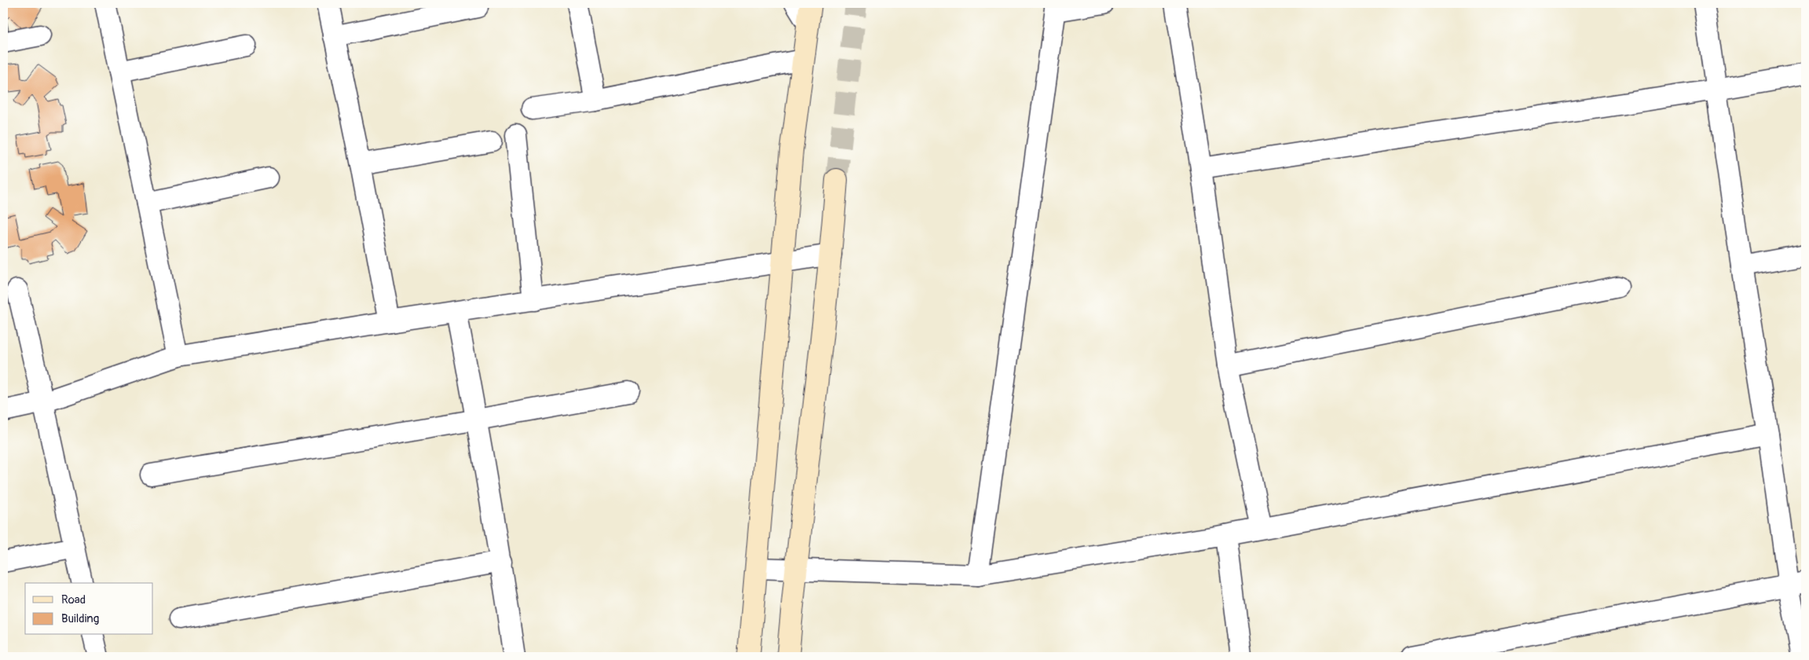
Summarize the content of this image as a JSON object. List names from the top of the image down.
{
  "legend": ["Road", "Building"]
}
